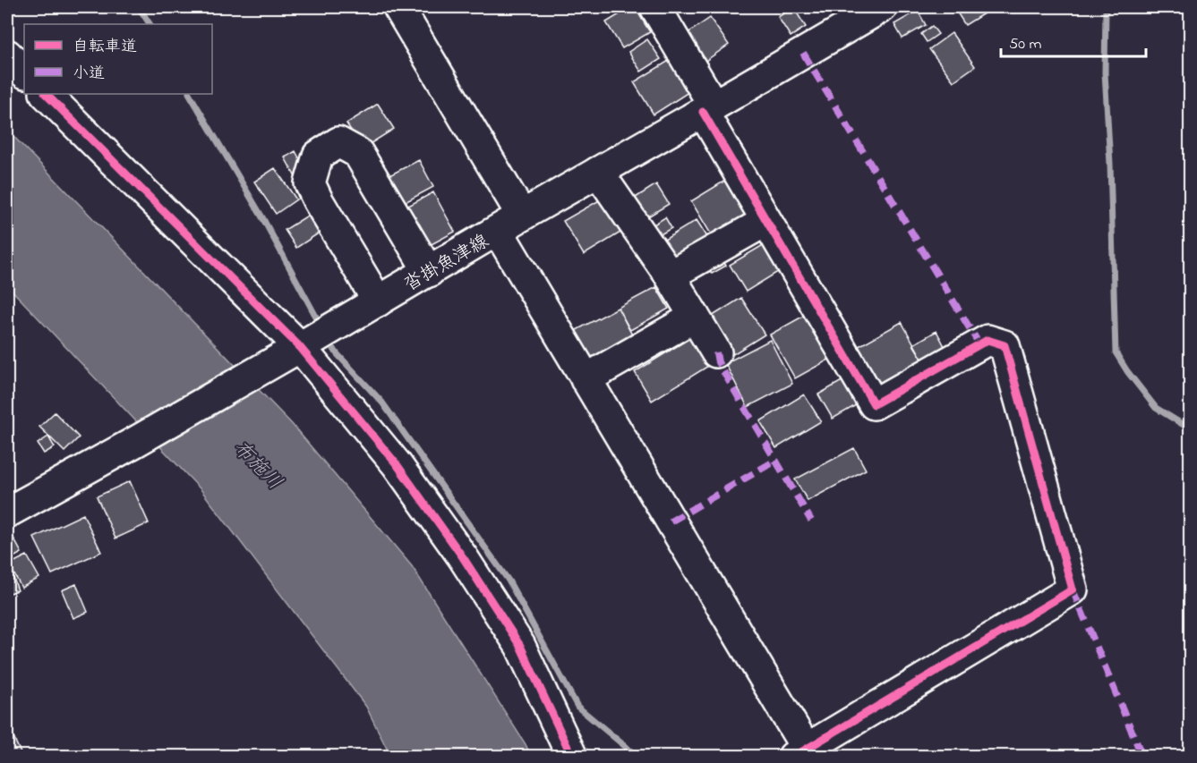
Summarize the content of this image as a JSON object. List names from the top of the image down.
{
  "streets": {
    "street": ["沓掛魚津線"]
  },
  "water": ["布施川"],
  "legend": ["自転車道", "小道"],
  "scale_bar": "50 m"
}
